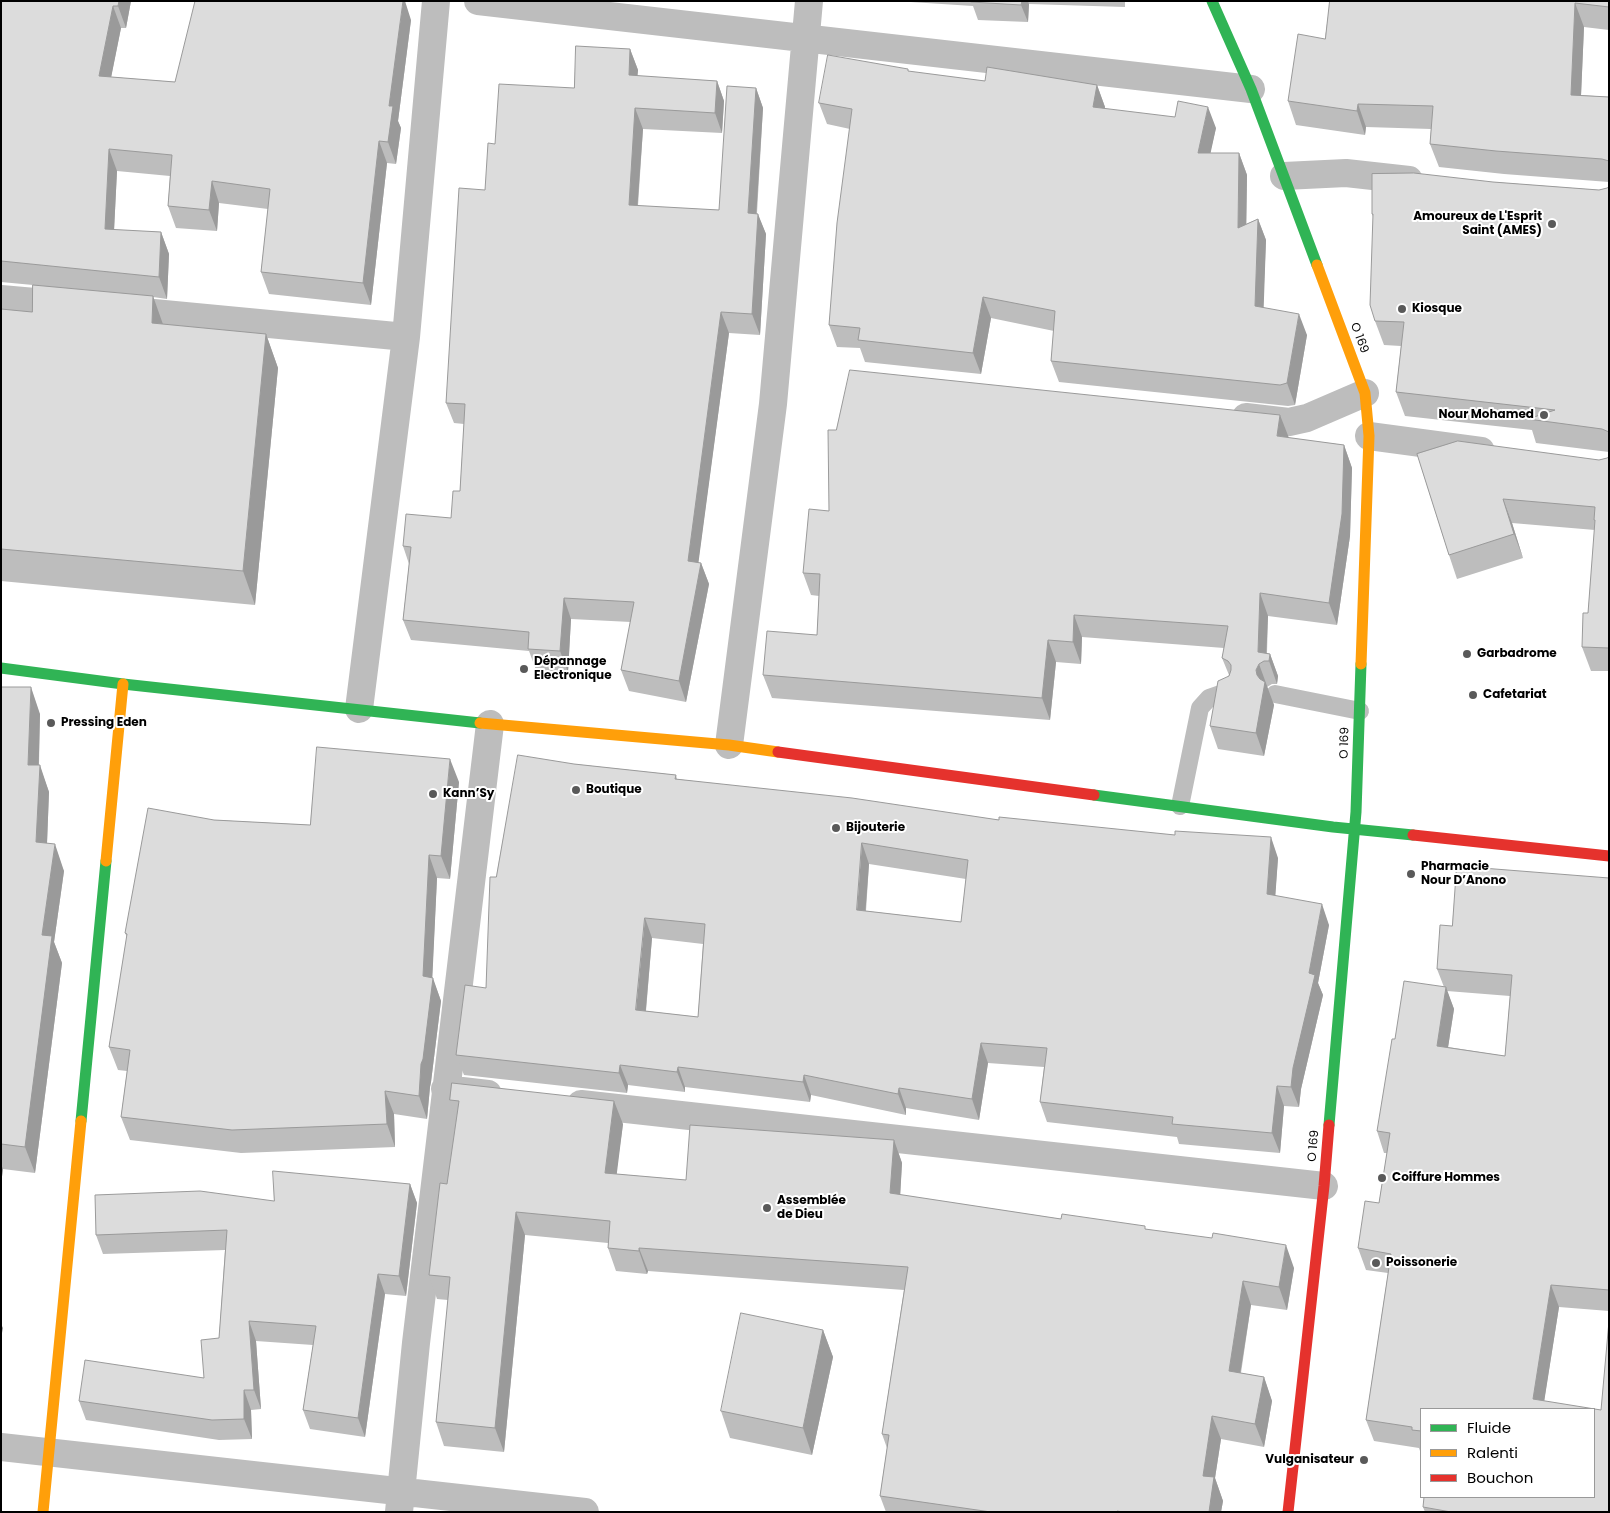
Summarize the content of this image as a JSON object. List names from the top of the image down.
{
  "streets": {
    "street": ["O 169"]
  },
  "places": [
    "Amoureux de L'Esprit Saint (AMES)",
    "Kiosque",
    "Nour Mohamed",
    "Garbadrome",
    "Dépannage Electronique",
    "Cafetariat",
    "Pressing Eden",
    "Boutique",
    "Kann’Sy",
    "Bijouterie",
    "Pharmacie Nour D’Anono",
    "Coiffure Hommes",
    "Assemblée de Dieu",
    "Poissonerie",
    "Vulganisateur"
  ],
  "legend": ["Fluide", "Ralenti", "Bouchon"]
}
